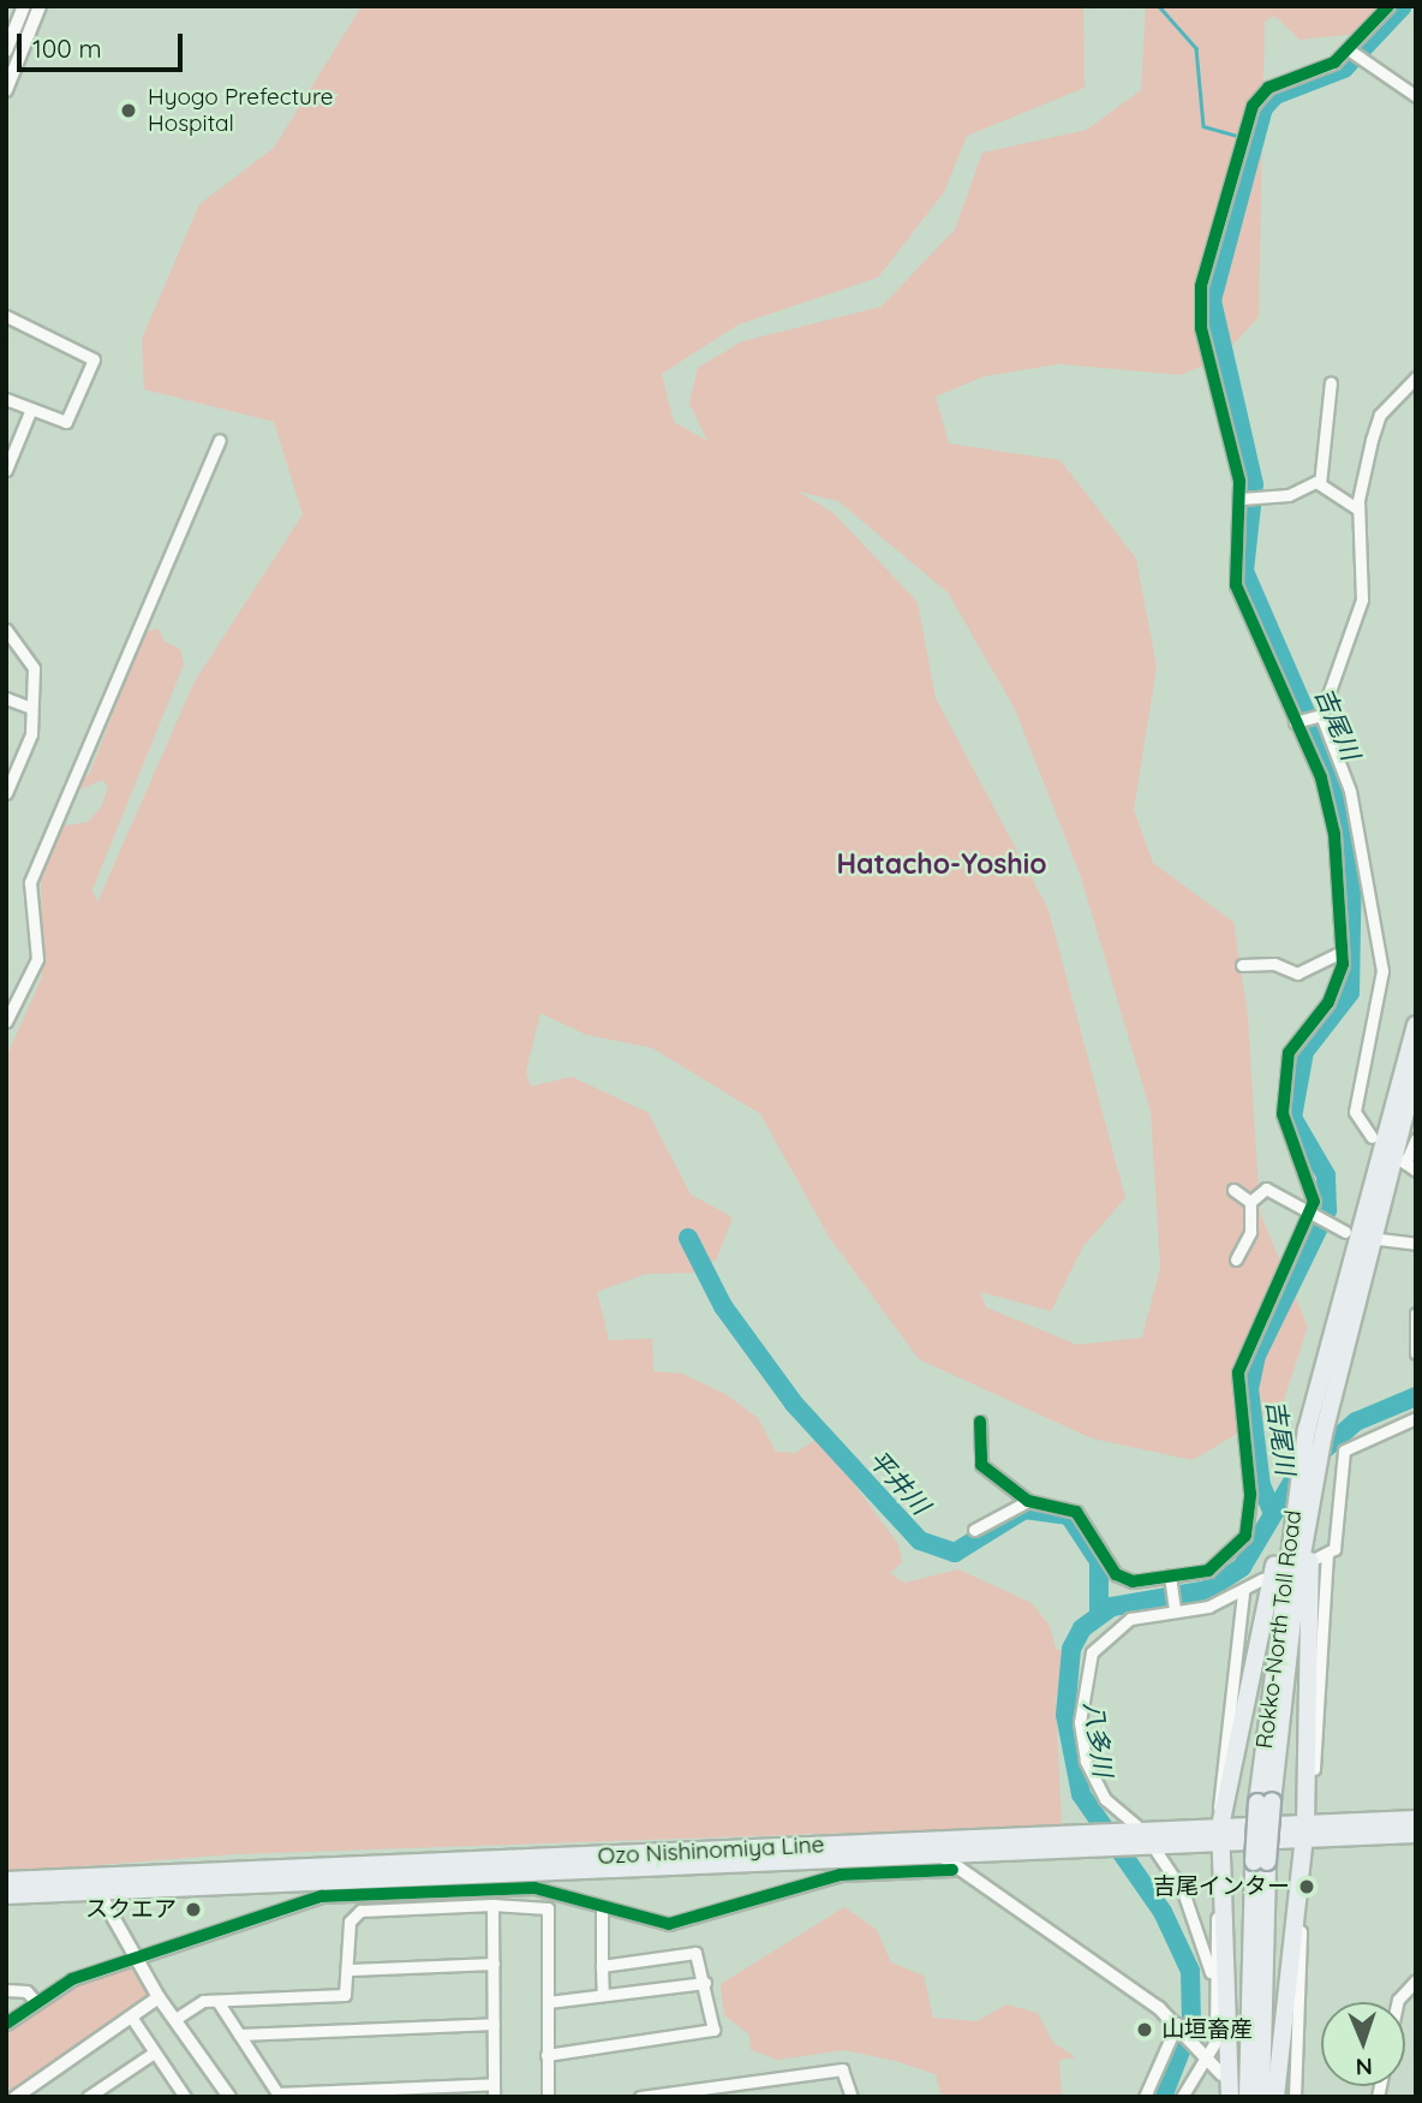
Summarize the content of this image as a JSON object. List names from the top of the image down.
{
  "streets": {
    "main road": ["Rokko-North Toll Road", "Ozo Nishinomiya Line"]
  },
  "districts": ["Hatacho-Yoshio"],
  "water": ["吉尾川", "平井川", "八多川"],
  "places": [
    "Hyogo Prefecture Hospital",
    "吉尾インター",
    "スクエア",
    "山垣畜産"
  ],
  "scale_bar": "100 m",
  "north": "bottom"
}
